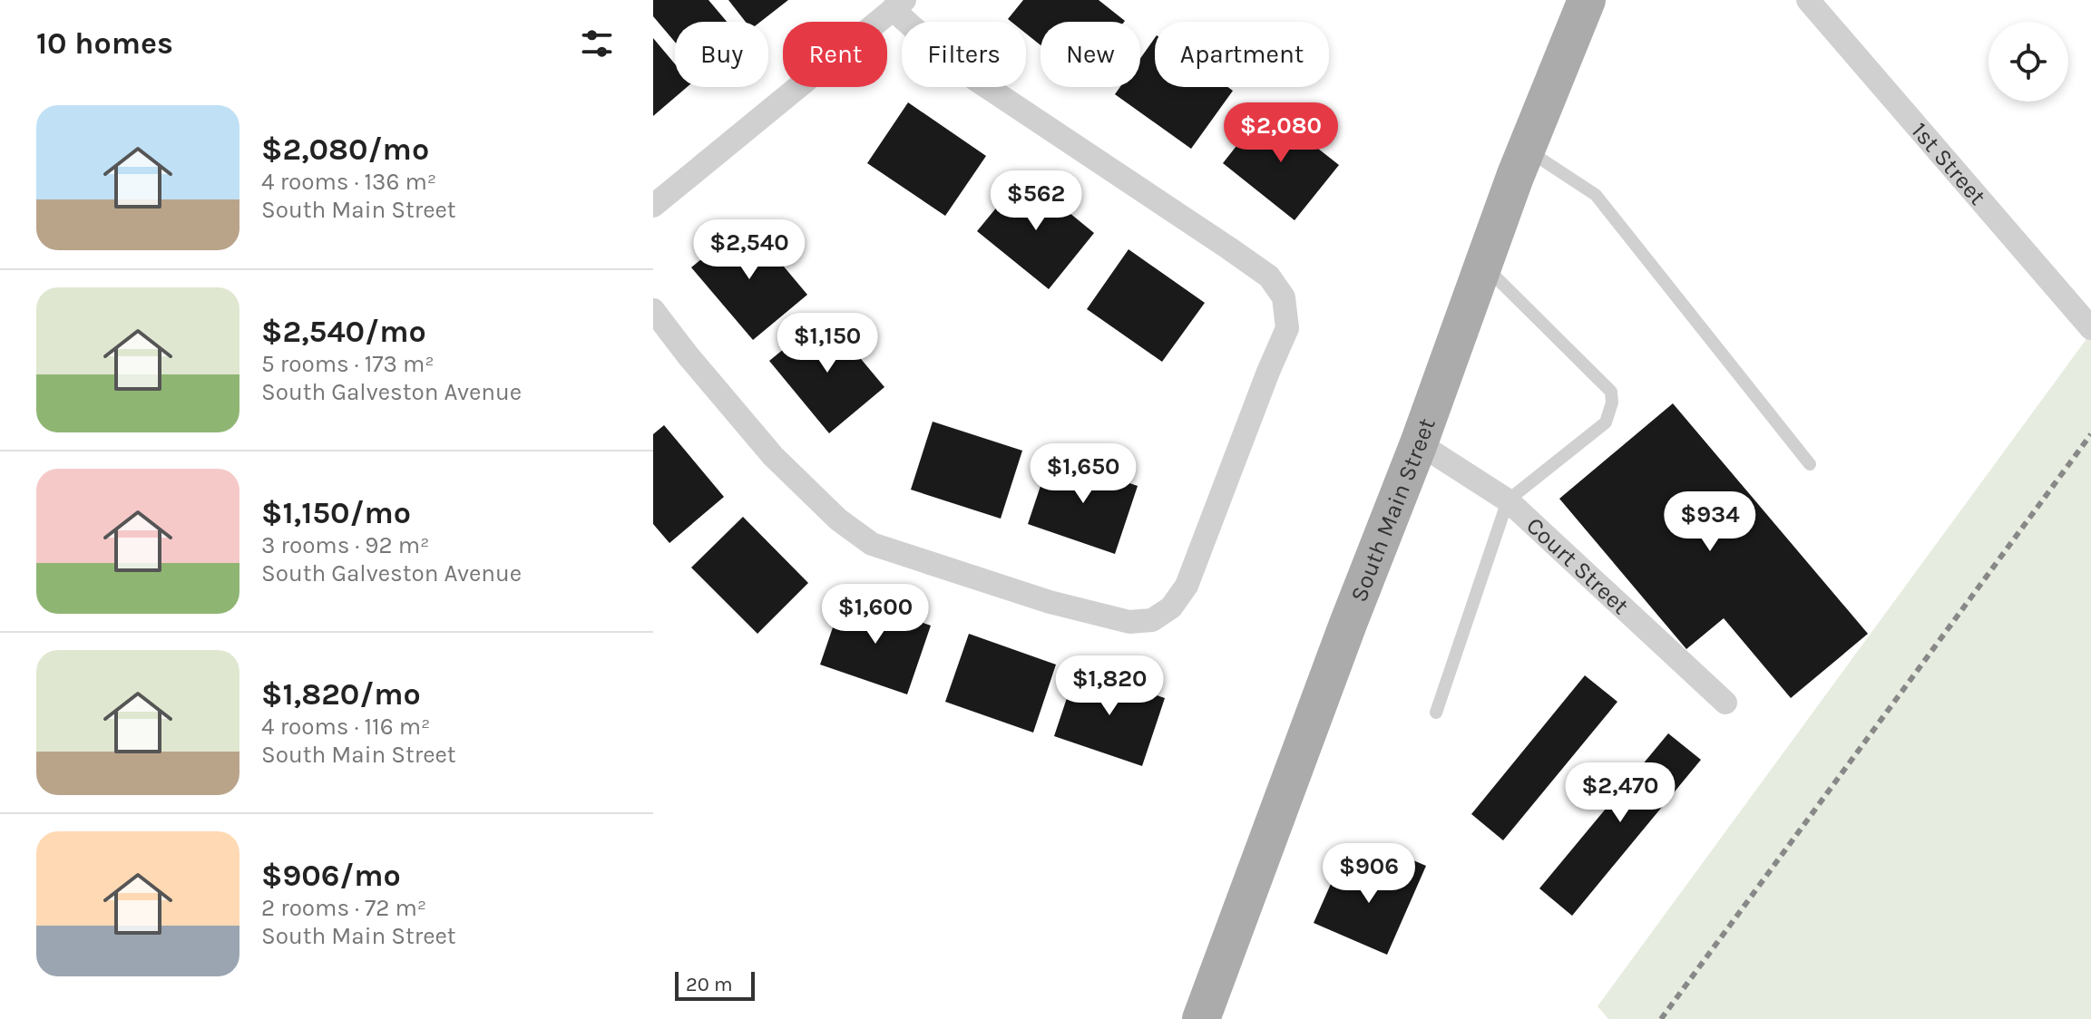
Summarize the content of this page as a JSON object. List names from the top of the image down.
{
  "streets": {
    "main road": ["South Main Street"],
    "street": ["1st Street", "Court Street"]
  },
  "crossings": [
    ["South Main Street", "Court Street"]
  ],
  "scale_bar": "20 m",
  "page": {
    "heading": "10 homes",
    "chip": [
      "Buy",
      "Rent",
      "Filters",
      "New",
      "Apartment"
    ],
    "list": [
      {
        "name": "$2,080/mo",
        "note": "4 rooms · 136 m² · South Main Street"
      },
      {
        "name": "$2,540/mo",
        "note": "5 rooms · 173 m² · South Galveston Avenue"
      },
      {
        "name": "$1,150/mo",
        "note": "3 rooms · 92 m² · South Galveston Avenue"
      },
      {
        "name": "$1,820/mo",
        "note": "4 rooms · 116 m² · South Main Street"
      },
      {
        "name": "$906/mo",
        "note": "2 rooms · 72 m² · South Main Street"
      }
    ],
    "price": [
      "$2,080",
      "$562",
      "$2,540",
      "$1,150",
      "$1,650",
      "$934",
      "$1,600",
      "$1,820",
      "$2,470",
      "$906"
    ],
    "scale": "20 m"
  }
}
